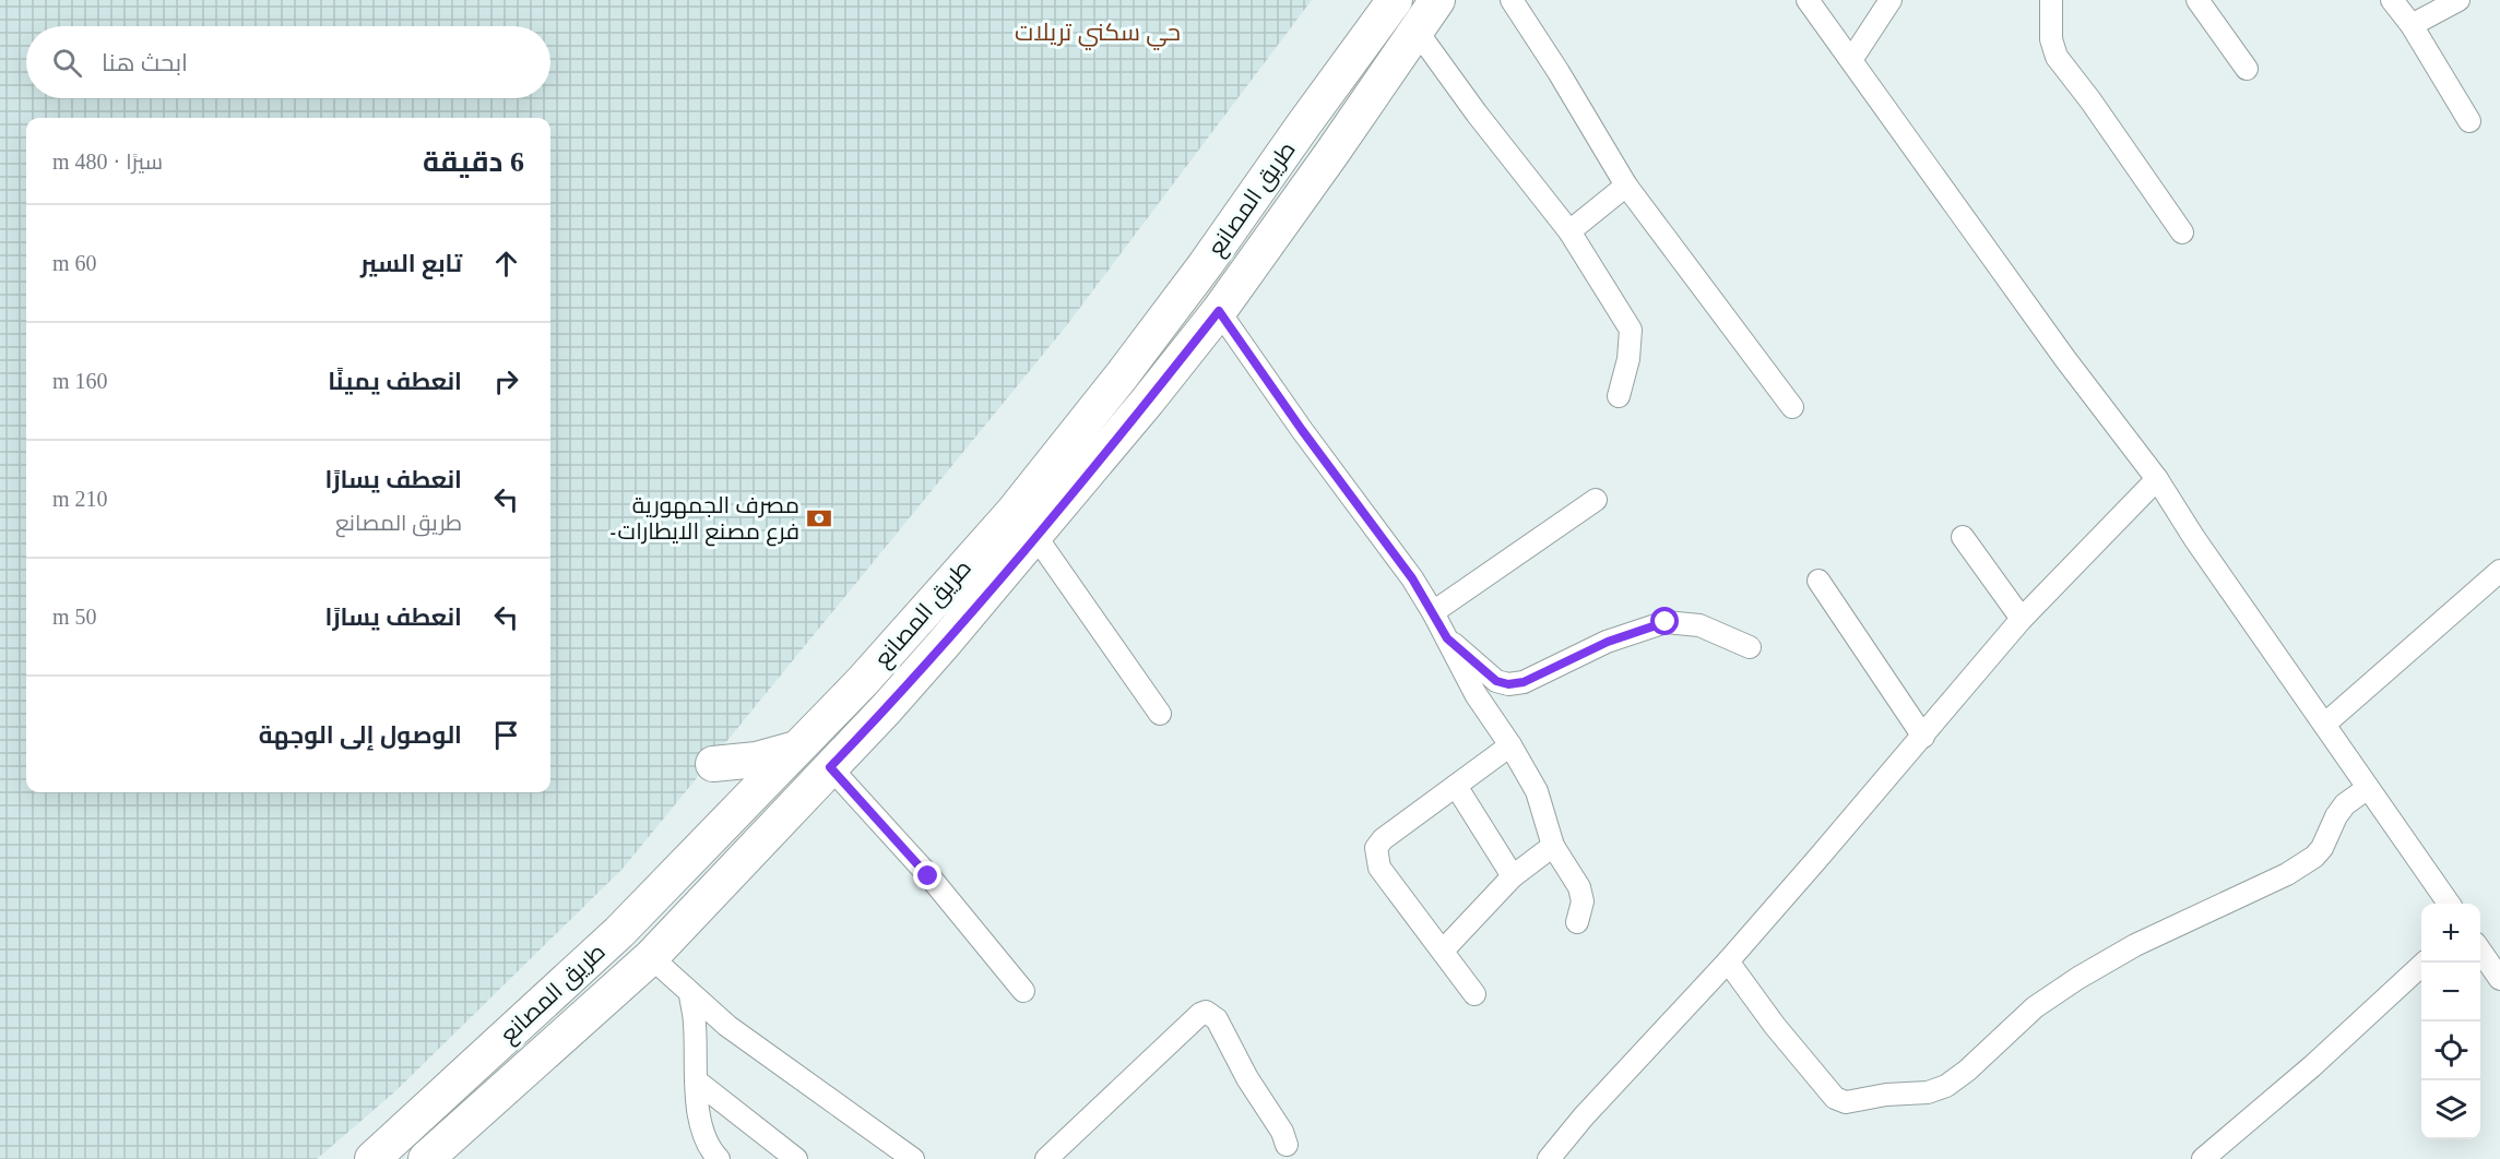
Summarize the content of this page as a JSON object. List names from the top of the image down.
{
  "streets": {
    "main road": ["طريق المصانع"]
  },
  "districts": ["حي سكني تريلات"],
  "places": {
    "bank": ["مصرف الجمهورية -فرع مصنع الايطارات"]
  },
  "page": {
    "search": "ابحث هنا",
    "heading": ["6 دقيقة", "سيرًا · 480 m"],
    "list": [
      ["تابع السير", "60 m"],
      ["انعطف يمينًا", "160 m"],
      ["انعطف يسارًا", "طريق المصانع", "210 m"],
      ["انعطف يسارًا", "50 m"],
      "الوصول إلى الوجهة"
    ],
    "map_buttons": ["+", "−"]
  }
}
